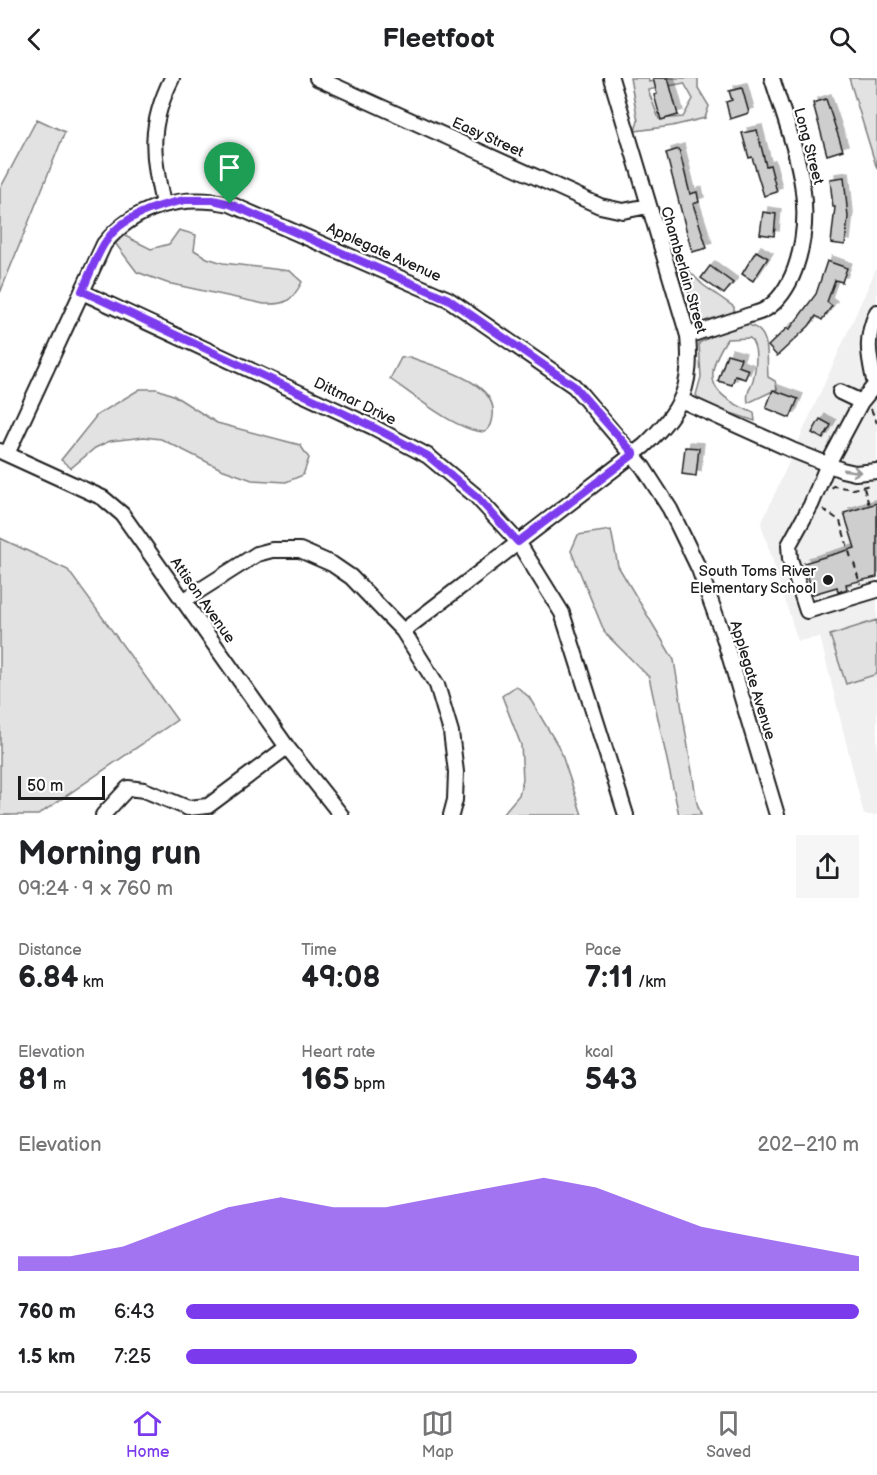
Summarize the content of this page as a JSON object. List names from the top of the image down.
{
  "streets": {
    "street": [
      "Easy Street",
      "Long Street",
      "Applegate Avenue",
      "Chamberlain Street",
      "Dittmar Drive",
      "Attison Avenue"
    ]
  },
  "crossings": [
    ["Easy Street", "Chamberlain Street"],
    ["Long Street", "Chamberlain Street"],
    ["Applegate Avenue", "Chamberlain Street"],
    ["Applegate Avenue", "Dittmar Drive"],
    ["Applegate Avenue", "Attison Avenue"],
    ["Chamberlain Street", "Dittmar Drive"]
  ],
  "places": ["South Toms River Elementary School"],
  "scale_bar": "50 m",
  "page": {
    "header": "Fleetfoot",
    "scale": "50 m",
    "heading": ["Morning run", "09:24 · 9 × 760 m"],
    "stats": [
      ["Distance", "6.84 km"],
      ["Time", "49:08"],
      ["Pace", "7:11 /km"],
      ["Elevation", "81 m"],
      ["Heart rate", "165 bpm"],
      ["kcal", "543"]
    ],
    "chart": ["Elevation", "202–210 m"],
    "list": [
      {
        "name": "760 m",
        "note": "6:43"
      },
      {
        "name": "1.5 km",
        "note": "7:25"
      }
    ],
    "tabs": ["Home", "Map", "Saved"]
  }
}
